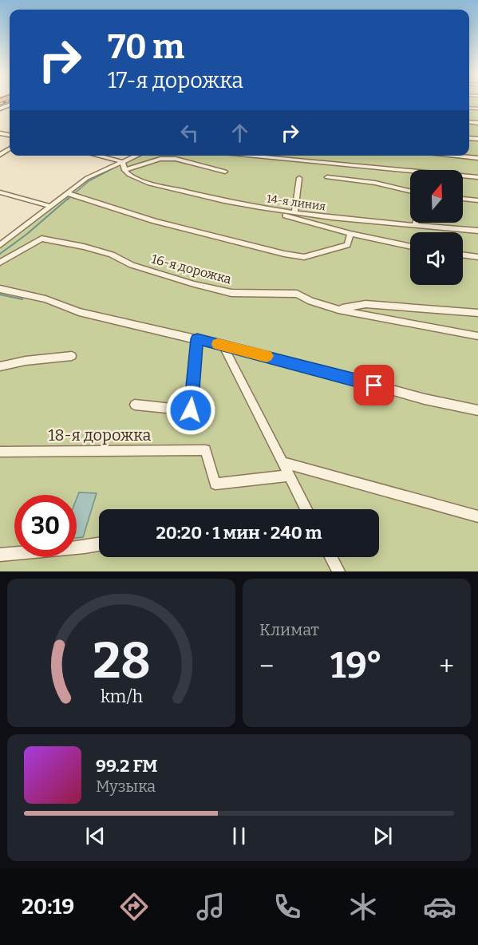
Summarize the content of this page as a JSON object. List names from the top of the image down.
{
  "streets": {
    "street": ["14-я линия", "16-я дорожка", "18-я дорожка"]
  },
  "north": "top",
  "page": {
    "turn": ["70 m", "17-я дорожка"],
    "limit": "30",
    "trip": "20:20 · 1 мин · 240 m",
    "tile": "Климат",
    "heat": ["−", "19°", "+"],
    "song": ["99.2 FM", "Музыка"],
    "tabs": "20:19",
    "gauge": ["28", "km/h"]
  }
}
